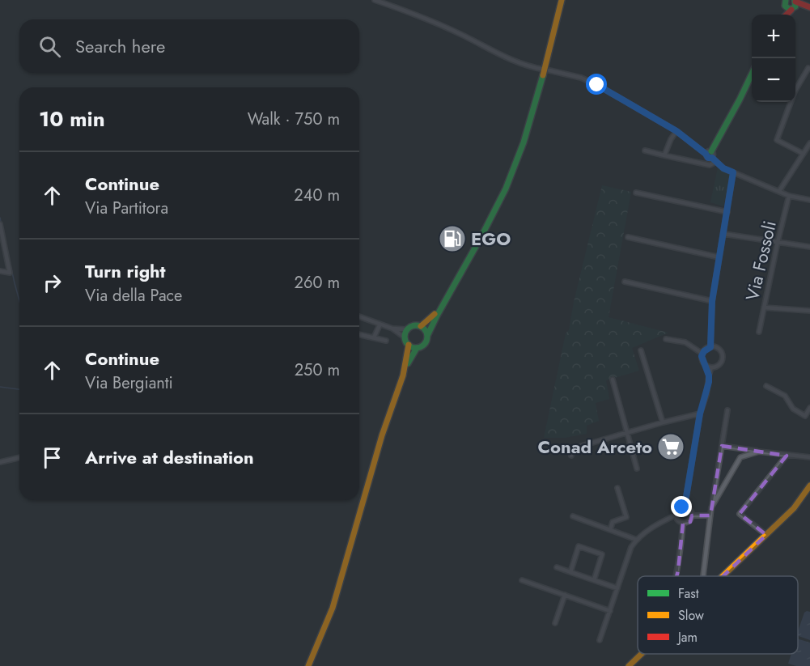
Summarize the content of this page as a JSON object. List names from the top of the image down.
{
  "streets": {
    "street": ["Via Fossoli"]
  },
  "places": {
    "fuel station": ["EGO"],
    "supermarket": ["Conad Arceto"]
  },
  "legend": ["Fast", "Slow", "Jam"],
  "page": {
    "map_buttons": ["+", "−"],
    "search": "Search here",
    "heading": ["10 min", "Walk · 750 m"],
    "list": [
      ["Continue", "Via Partitora", "240 m"],
      ["Turn right", "Via della Pace", "260 m"],
      ["Continue", "Via Bergianti", "250 m"],
      "Arrive at destination"
    ]
  }
}
